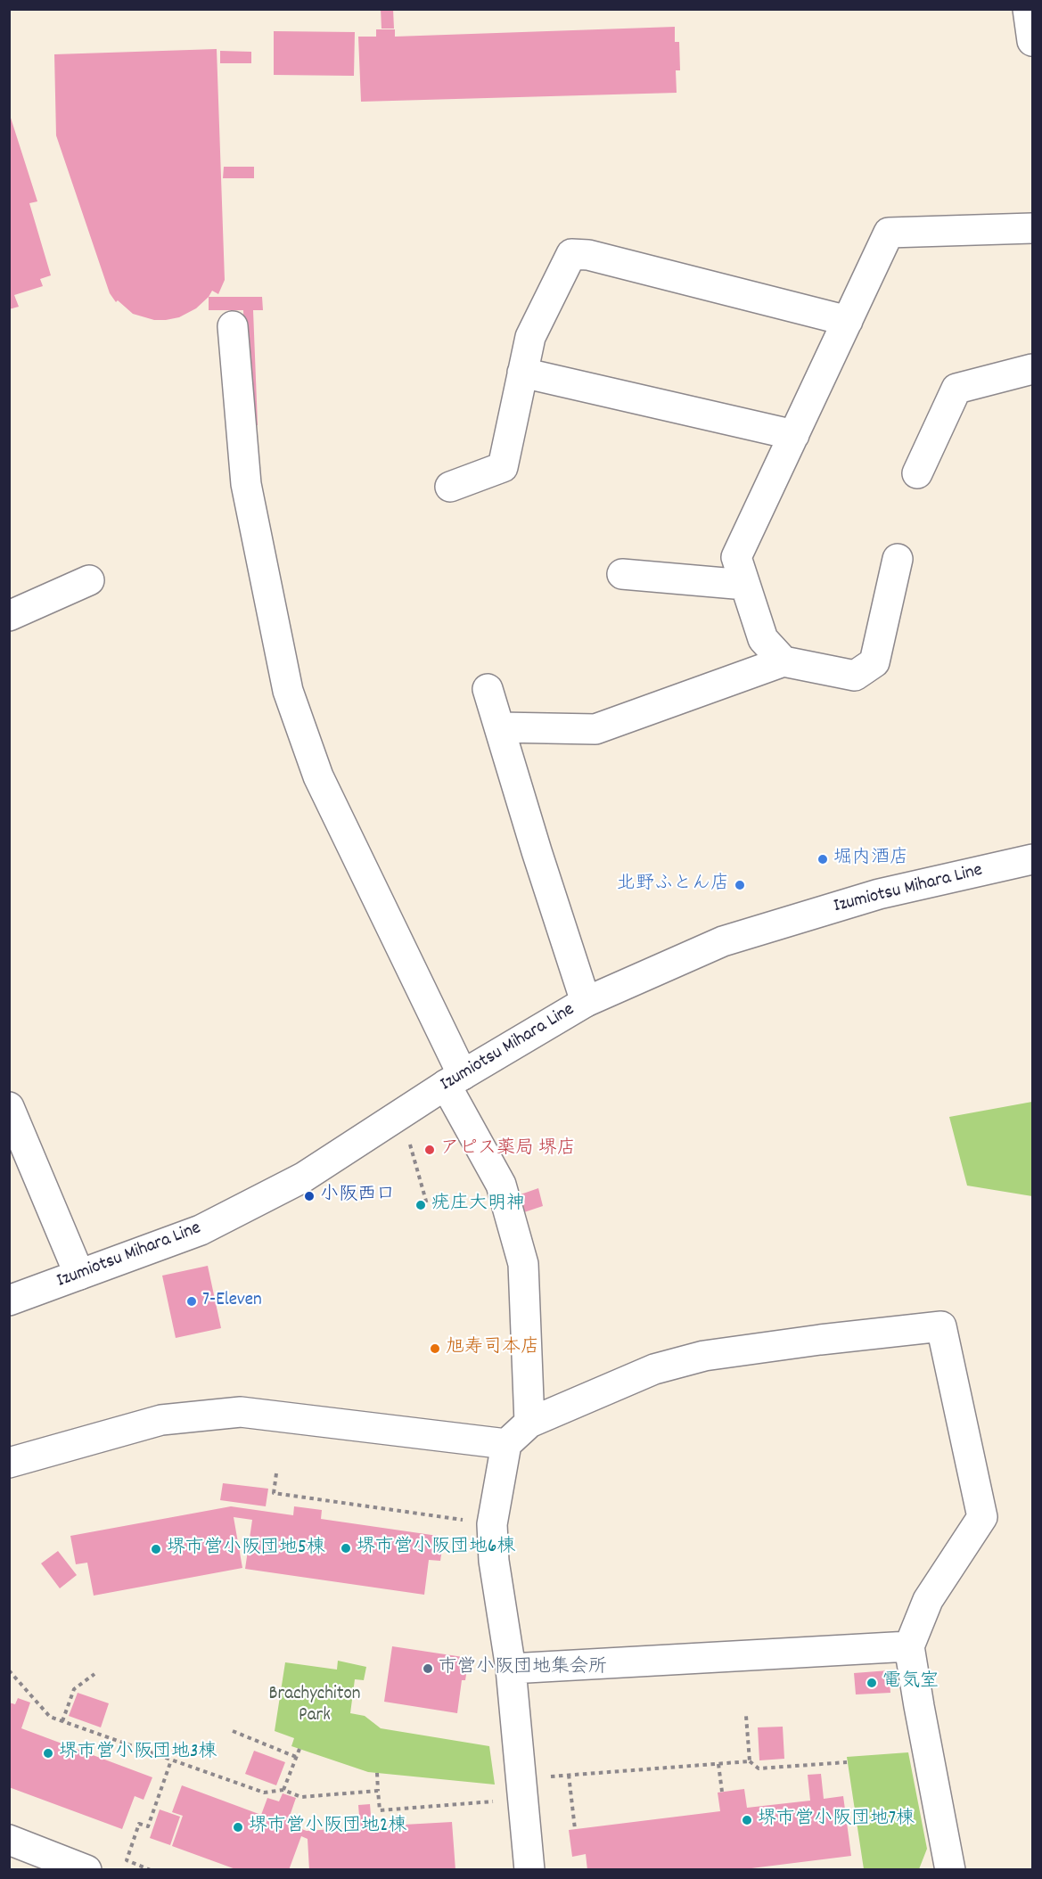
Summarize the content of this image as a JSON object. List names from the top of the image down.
{
  "streets": {
    "street": ["Izumiotsu Mihara Line"]
  },
  "parks": ["Brachychiton Park"],
  "places": [
    "堀内酒店",
    "北野ふとん店",
    "アピス薬局 堺店",
    "小阪西口",
    "疣庄大明神",
    "7-Eleven",
    "旭寿司本店",
    "堺市営小阪団地6棟",
    "堺市営小阪団地5棟",
    "市営小阪団地集会所",
    "電気室",
    "堺市営小阪団地3棟",
    "堺市営小阪団地7棟",
    "堺市営小阪団地2棟"
  ]
}
